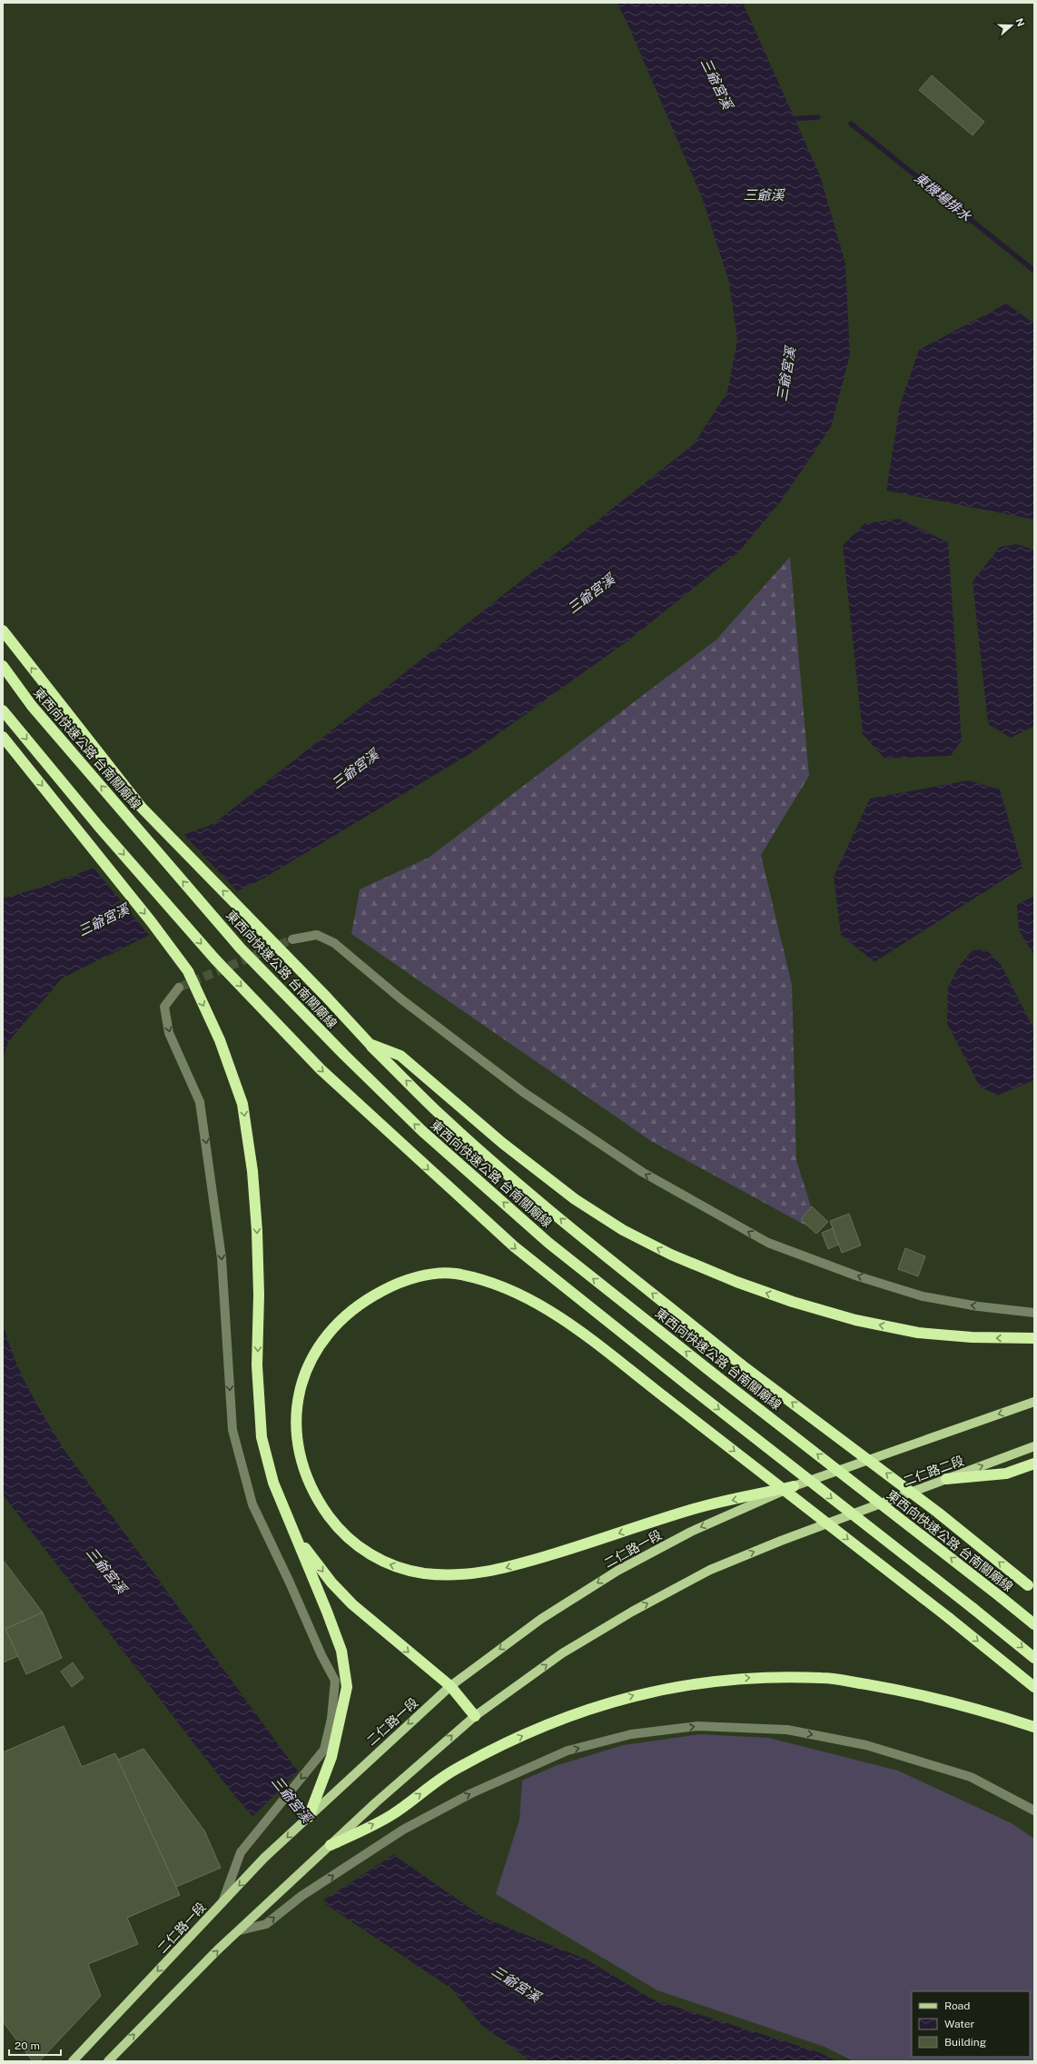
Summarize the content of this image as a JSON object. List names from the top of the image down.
{
  "streets": {
    "highway": ["東西向快速公路 台南關廟線"],
    "main road": ["二仁路二段", "二仁路一段"]
  },
  "water": ["三爺宮溪", "三爺溪", "東機場排水"],
  "legend": ["Road", "Water", "Building"],
  "scale_bar": "20 m",
  "north": "right"
}
